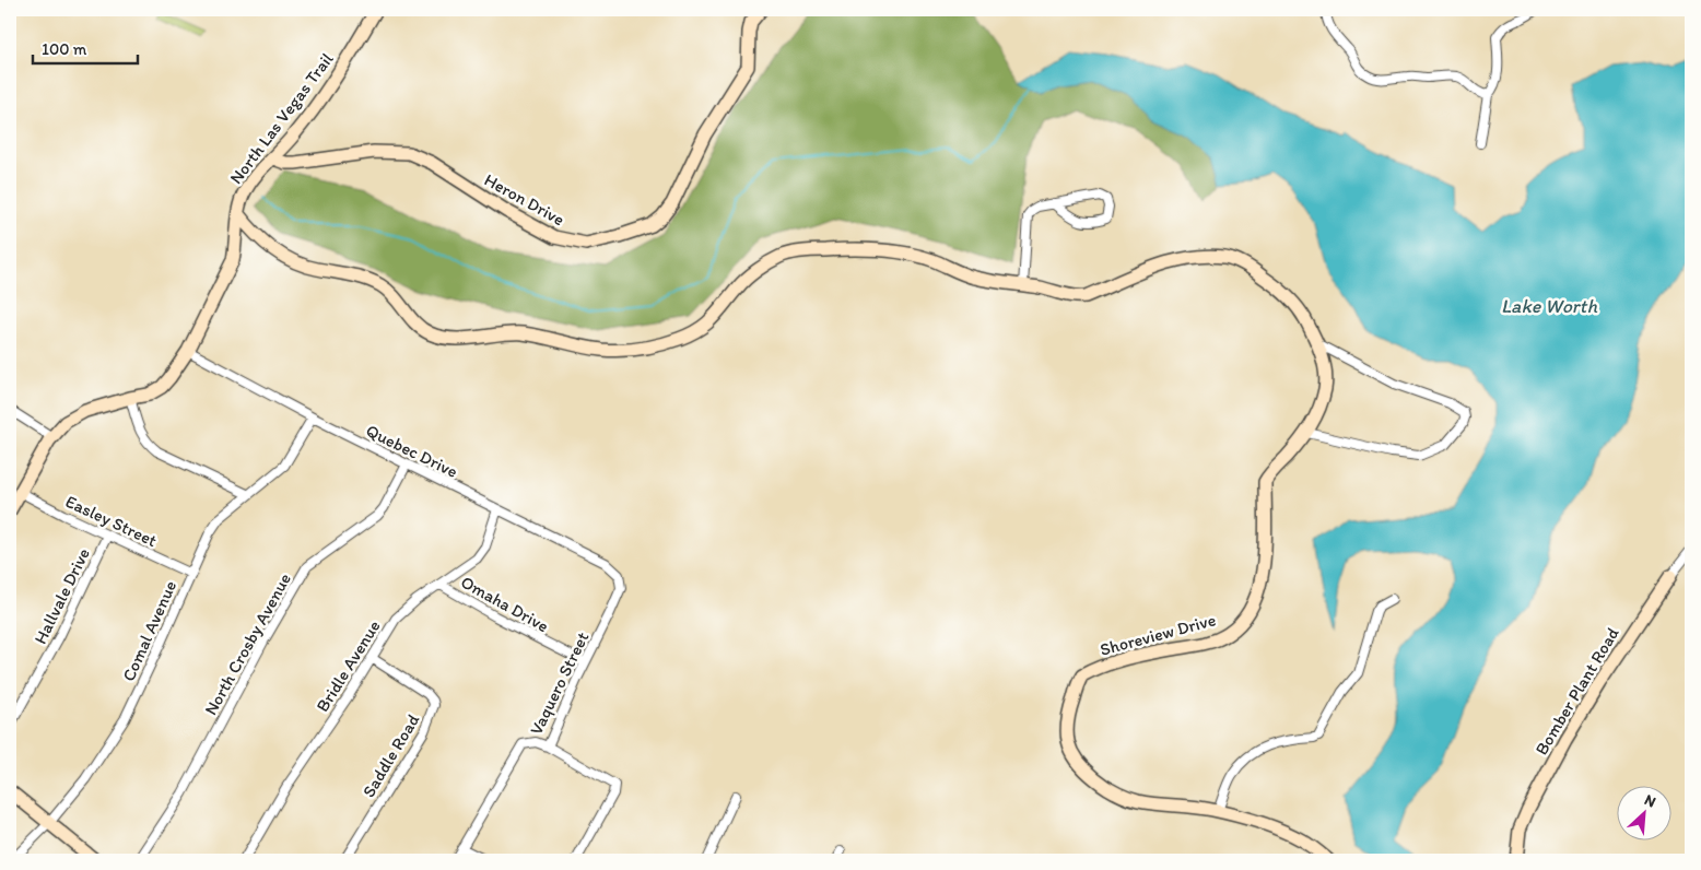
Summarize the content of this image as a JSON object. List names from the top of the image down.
{
  "streets": {
    "street": [
      "North Las Vegas Trail",
      "Heron Drive",
      "Quebec Drive",
      "Easley Street",
      "Hallvale Drive",
      "Omaha Drive",
      "Comal Avenue",
      "Shoreview Drive",
      "North Crosby Avenue",
      "Bridle Avenue",
      "Vaquero Street",
      "Bomber Plant Road",
      "Saddle Road"
    ]
  },
  "crossings": [
    ["North Las Vegas Trail", "Heron Drive"],
    ["North Las Vegas Trail", "Quebec Drive"],
    ["North Las Vegas Trail", "Easley Street"],
    ["North Las Vegas Trail", "Shoreview Drive"],
    ["Quebec Drive", "Comal Avenue"],
    ["Quebec Drive", "North Crosby Avenue"],
    ["Quebec Drive", "Bridle Avenue"],
    ["Quebec Drive", "Vaquero Street"],
    ["Easley Street", "Hallvale Drive"],
    ["Easley Street", "Comal Avenue"],
    ["Omaha Drive", "Bridle Avenue"],
    ["Omaha Drive", "Vaquero Street"],
    ["Bridle Avenue", "Saddle Road"]
  ],
  "water": ["Lake Worth"],
  "scale_bar": "100 m",
  "north": "top right"
}
